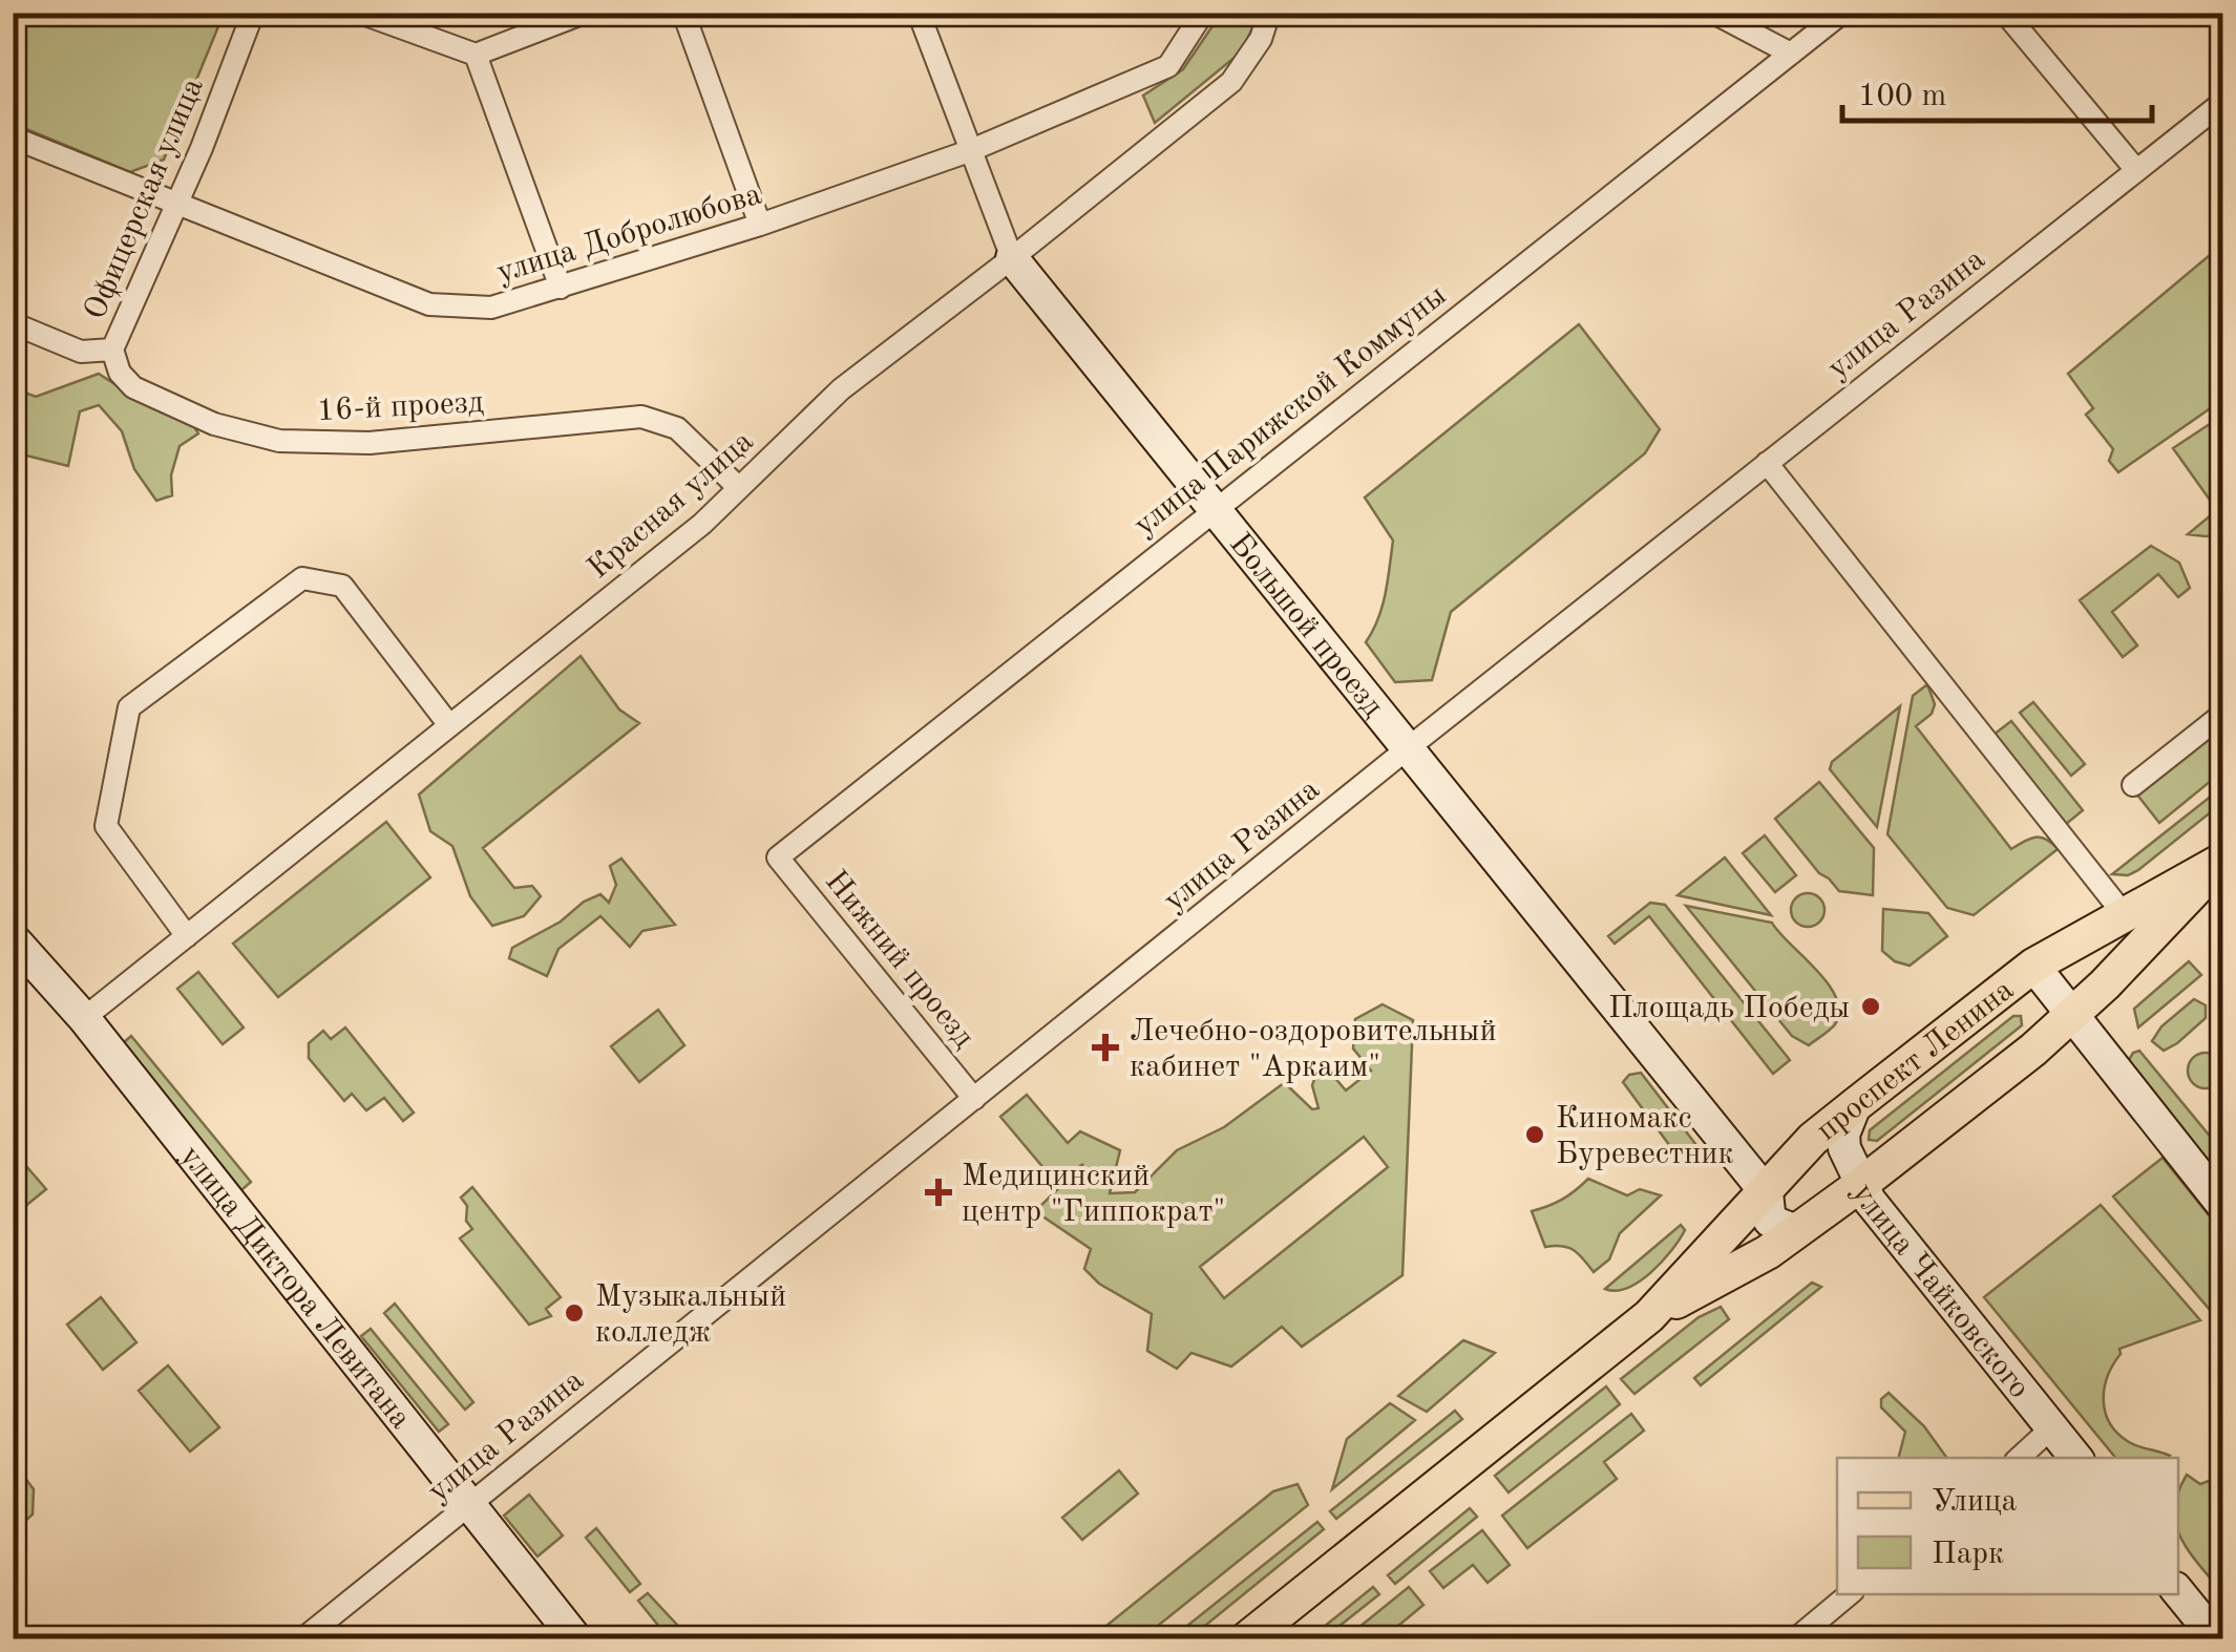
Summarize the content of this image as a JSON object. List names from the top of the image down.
{
  "streets": {
    "main road": ["проспект Ленина"],
    "street": [
      "Офицерская улица",
      "улица Добролюбова",
      "улица Разина",
      "16-й проезд",
      "улица Парижской Коммуны",
      "Красная улица",
      "Большой проезд",
      "Нижний проезд",
      "улица Диктора Левитана",
      "улица Чайковского"
    ]
  },
  "crossings": [
    ["Офицерская улица", "улица Добролюбова"],
    ["Офицерская улица", "16-й проезд"],
    ["улица Добролюбова", "Большой проезд"],
    ["улица Разина", "Большой проезд"],
    ["улица Разина", "Нижний проезд"],
    ["улица Разина", "улица Диктора Левитана"],
    ["16-й проезд", "Красная улица"],
    ["улица Парижской Коммуны", "Большой проезд"],
    ["улица Парижской Коммуны", "Нижний проезд"],
    ["Красная улица", "Большой проезд"],
    ["Красная улица", "улица Диктора Левитана"],
    ["Большой проезд", "проспект Ленина"],
    ["проспект Ленина", "улица Чайковского"]
  ],
  "places": {
    "other": ["Площадь Победы", "Киномакс Буревестник", "Музыкальный колледж"],
    "health": ["Лечебно-оздоровительный кабинет \"Аркаим\"", "Медицинский центр \"Гиппократ\""]
  },
  "legend": ["Улица", "Парк"],
  "scale_bar": "100 m"
}
